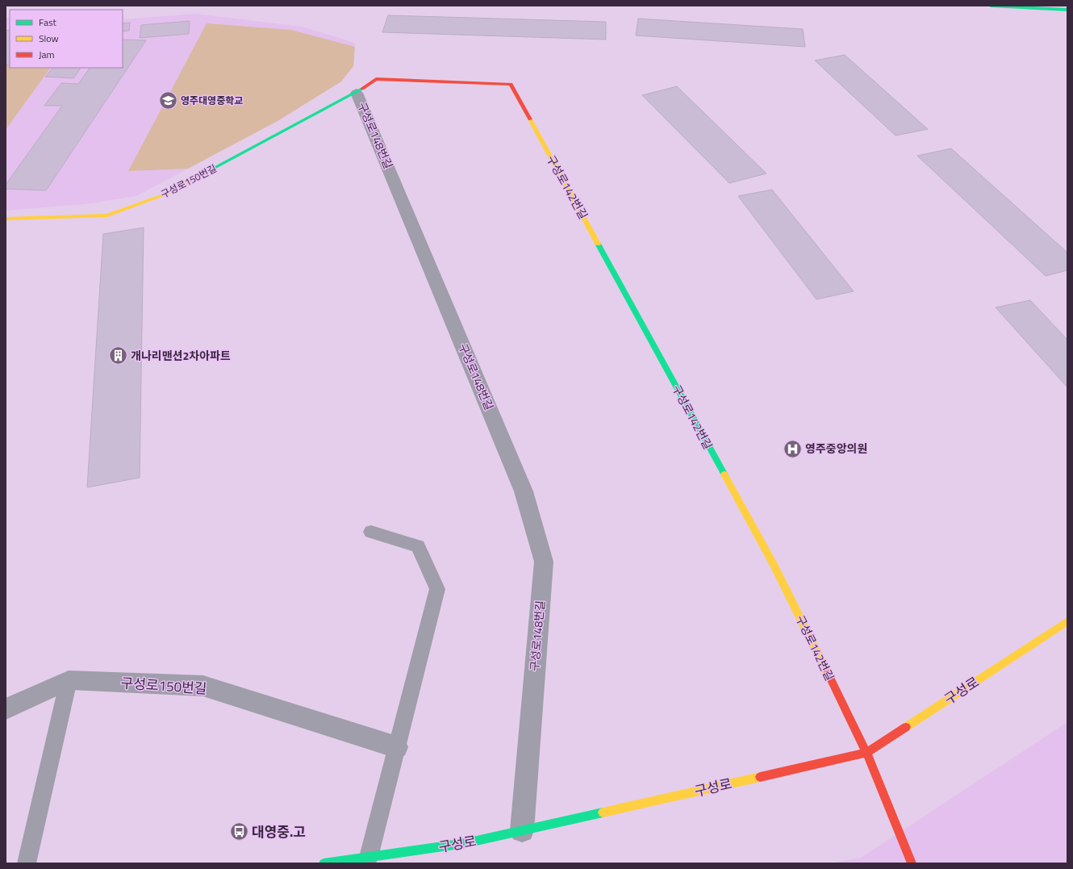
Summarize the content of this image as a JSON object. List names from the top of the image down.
{
  "streets": {
    "street": [
      "구성로148번길",
      "구성로150번길",
      "구성로142번길",
      "구성로"
    ]
  },
  "crossings": [
    ["구성로148번길", "구성로150번길"],
    ["구성로148번길", "구성로142번길"],
    ["구성로148번길", "구성로"],
    ["구성로142번길", "구성로"]
  ],
  "places": {
    "school or university": ["영주대영중학교"],
    "building": ["개나리맨션2차아파트"],
    "hospital": ["영주중앙의원"],
    "bus stop": ["대영중.고"]
  },
  "legend": ["Fast", "Slow", "Jam"]
}
